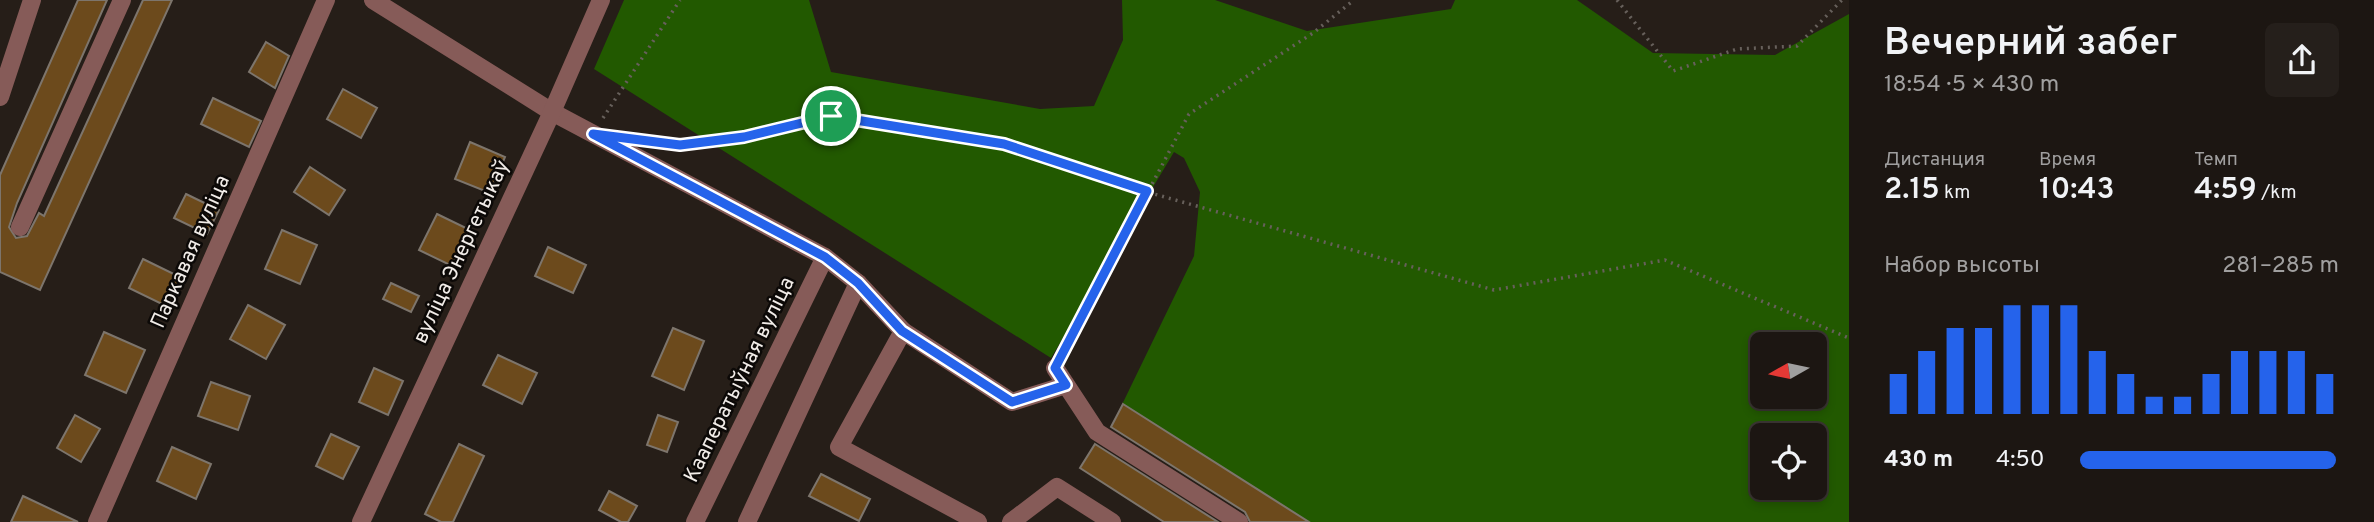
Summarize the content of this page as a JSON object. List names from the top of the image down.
{
  "streets": {
    "street": ["Паркавая вуліца", "вуліца Энергетыкаў", "Кааператыўная вуліца"]
  },
  "north": "left",
  "page": {
    "heading": ["Вечерний забег", "18:54 · 5 × 430 m"],
    "stats": [
      ["Дистанция", "2.15 km"],
      ["Время", "10:43"],
      ["Темп", "4:59 /km"]
    ],
    "chart": ["Набор высоты", "281–285 m"],
    "list": [
      {
        "name": "430 m",
        "note": "4:50"
      }
    ]
  }
}
